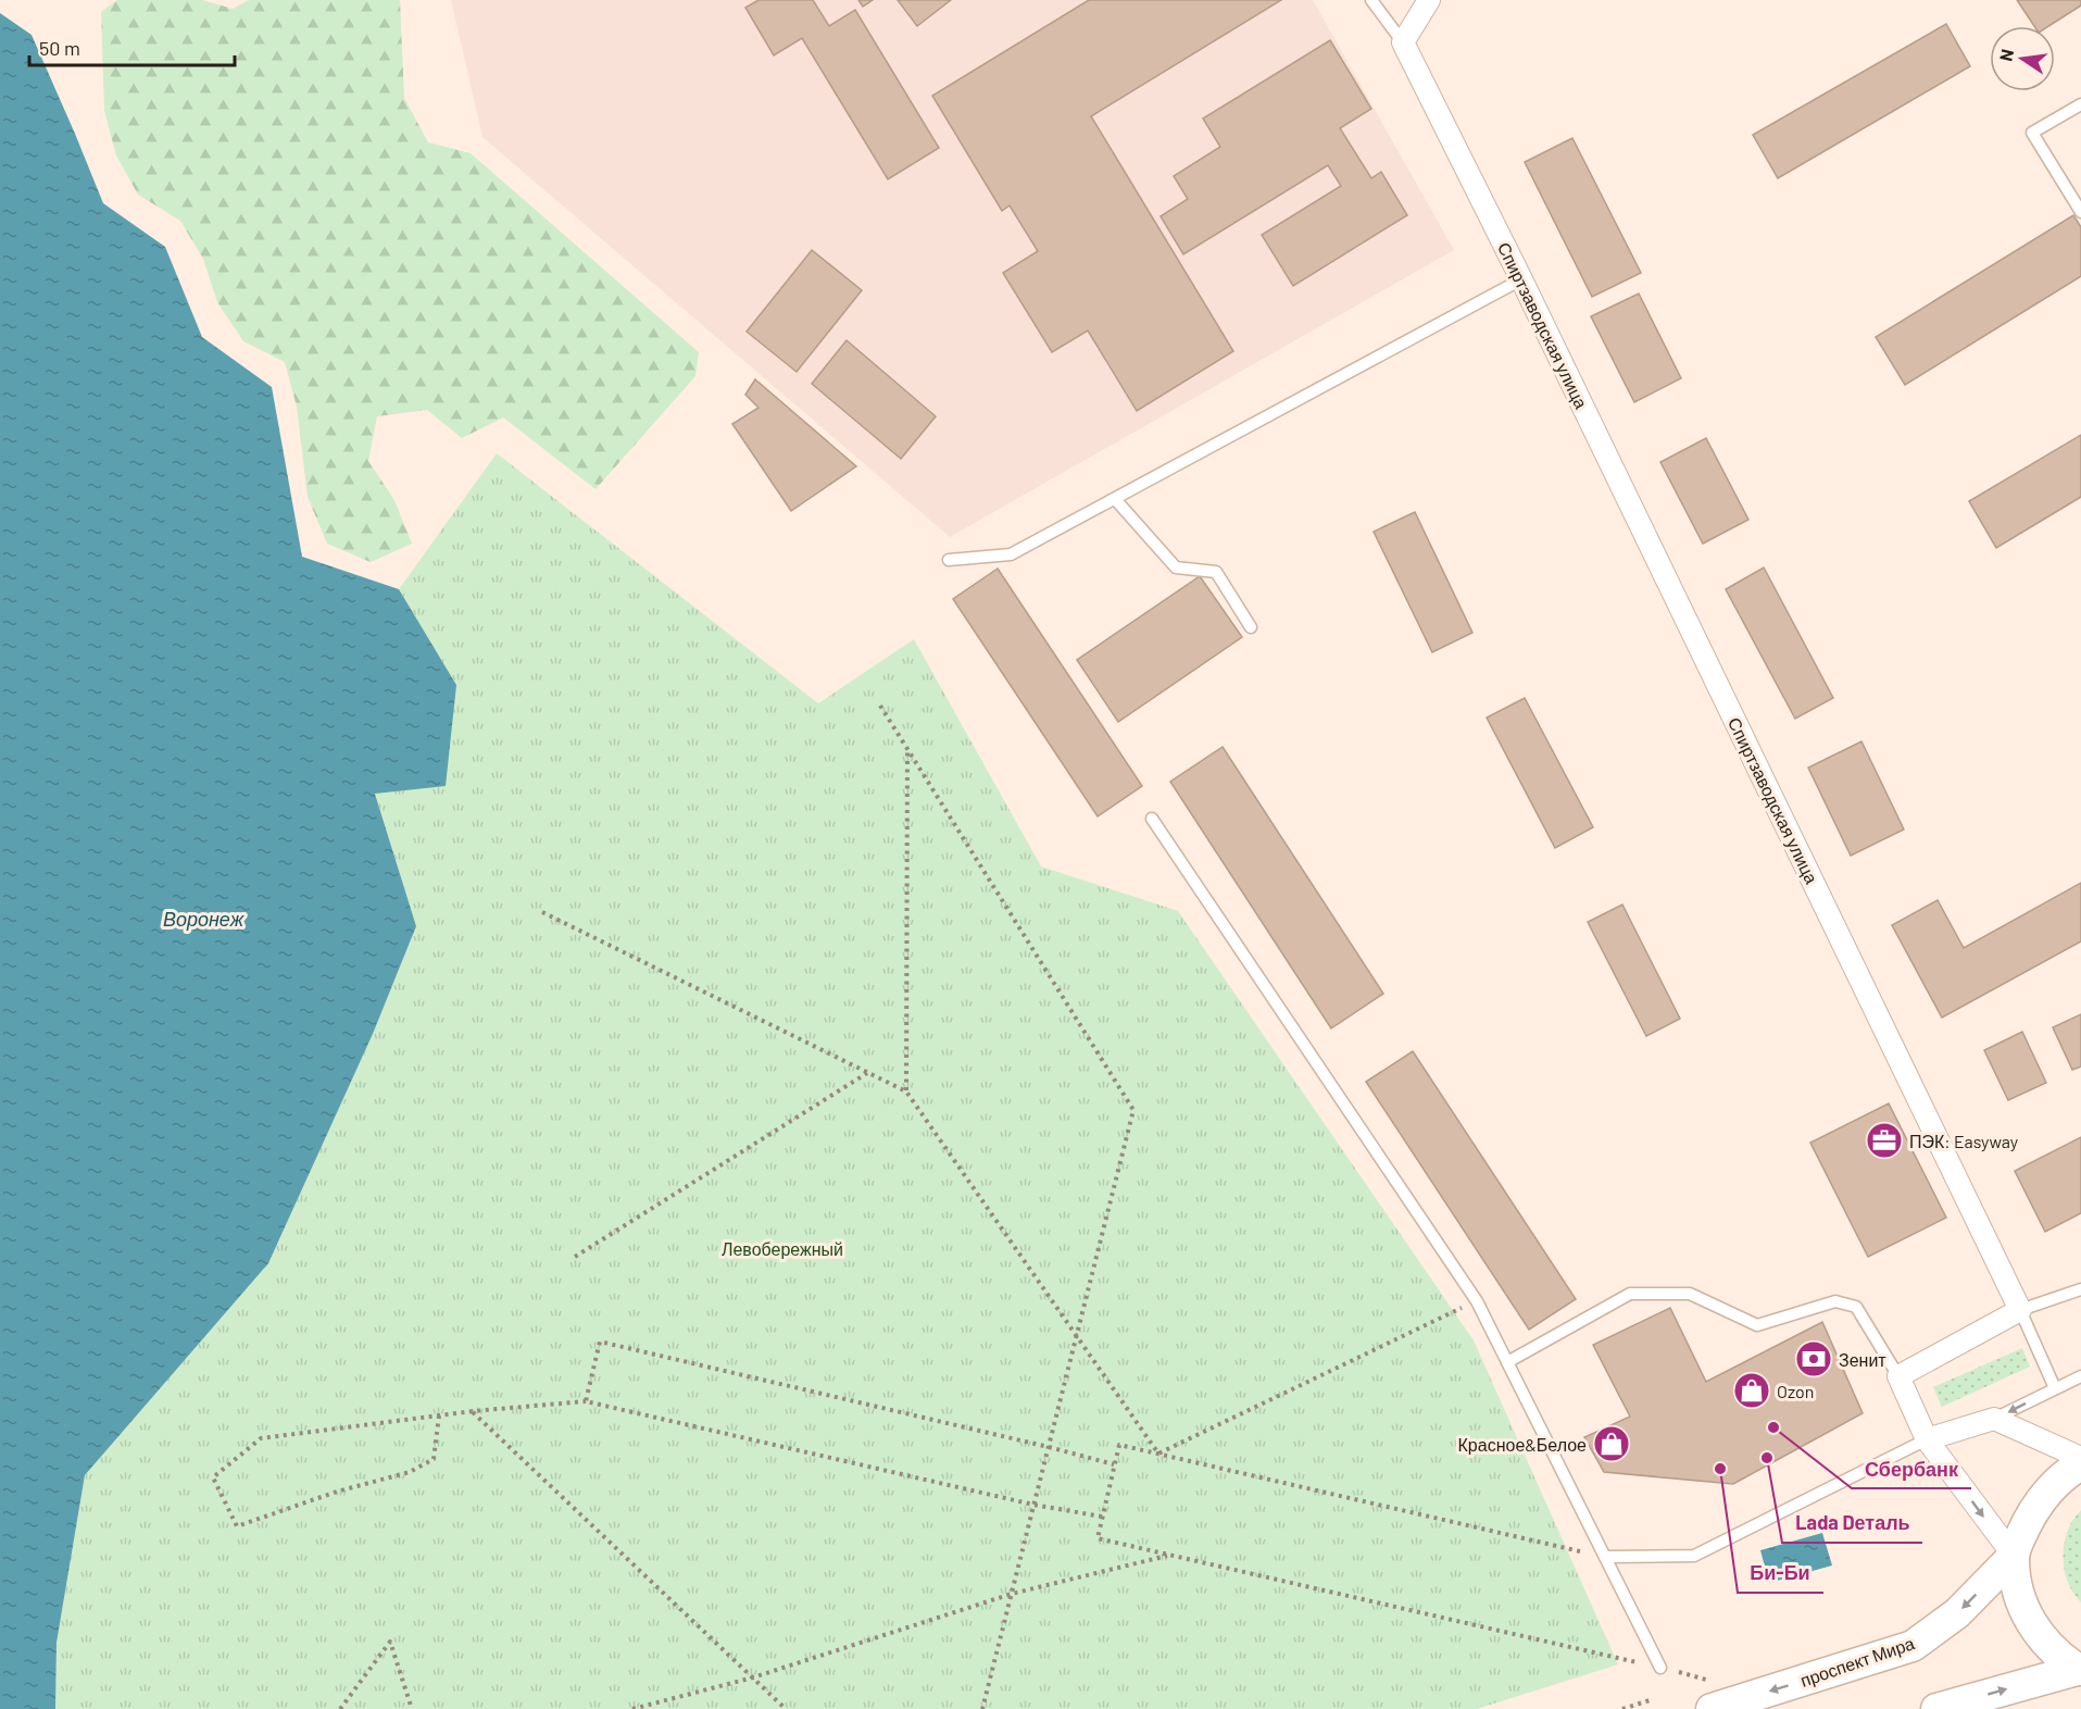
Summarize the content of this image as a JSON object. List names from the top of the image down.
{
  "streets": {
    "main road": ["проспект Мира"],
    "street": ["Спиртзаводская улица"]
  },
  "water": ["Воронеж"],
  "parks": ["Левобережный"],
  "places": {
    "office": ["ПЭК: Easyway"],
    "bank": ["Зенит"],
    "shop": ["Ozon", "Красное&Белое"],
    "other": ["Сбербанк", "Lada Dеталь", "Би-Би"]
  },
  "scale_bar": "50 m",
  "north": "left"
}
